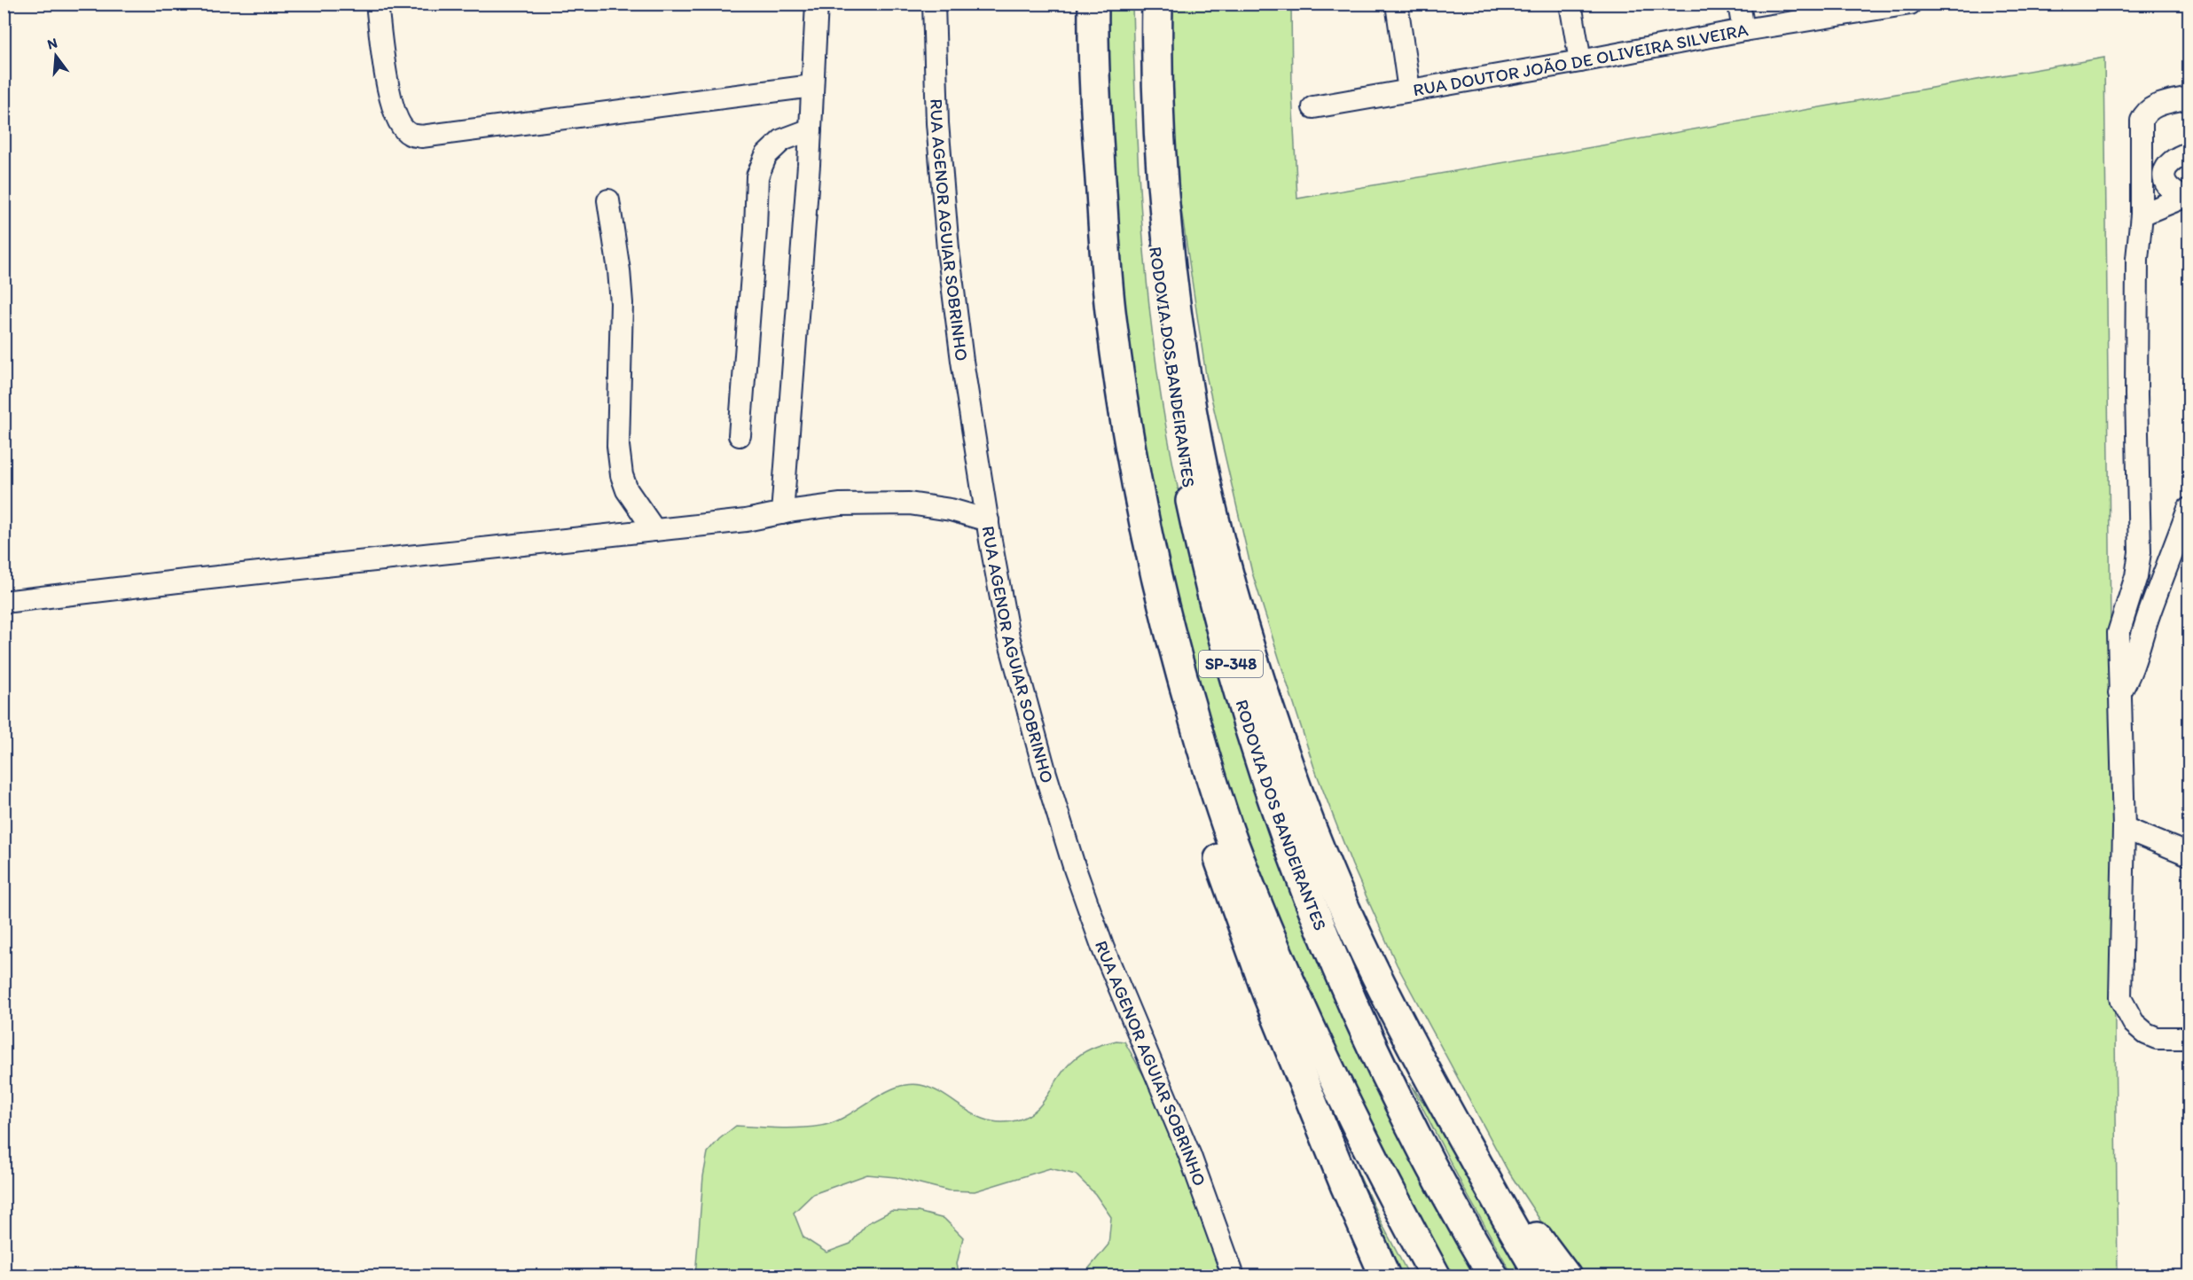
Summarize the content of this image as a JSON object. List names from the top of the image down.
{
  "streets": {
    "highway": ["RODOVIA DOS BANDEIRANTES", "SP-348"],
    "street": ["RUA DOUTOR JOÃO DE OLIVEIRA SILVEIRA", "RUA AGENOR AGUIAR SOBRINHO"]
  },
  "north": "top"
}
